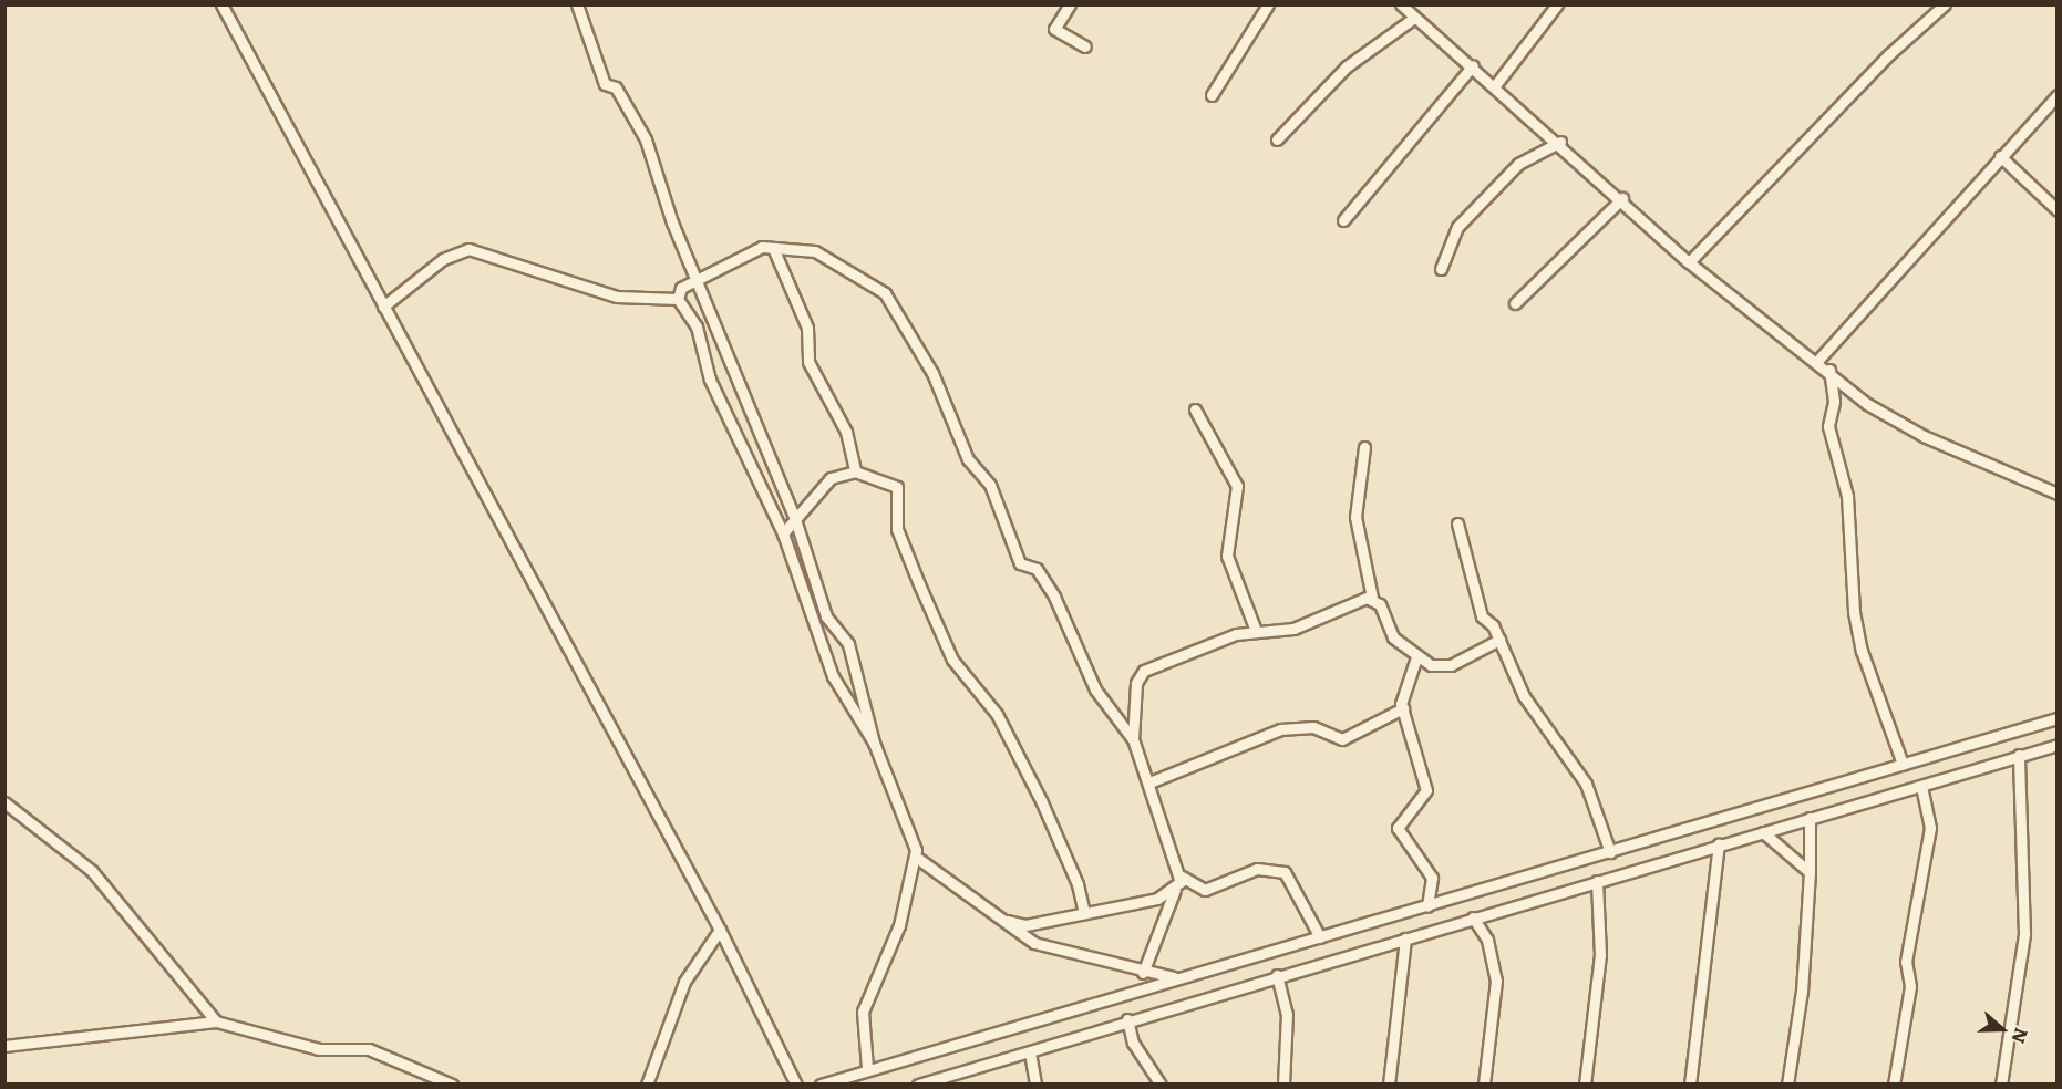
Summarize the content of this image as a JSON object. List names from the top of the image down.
{
  "north": "right"
}
